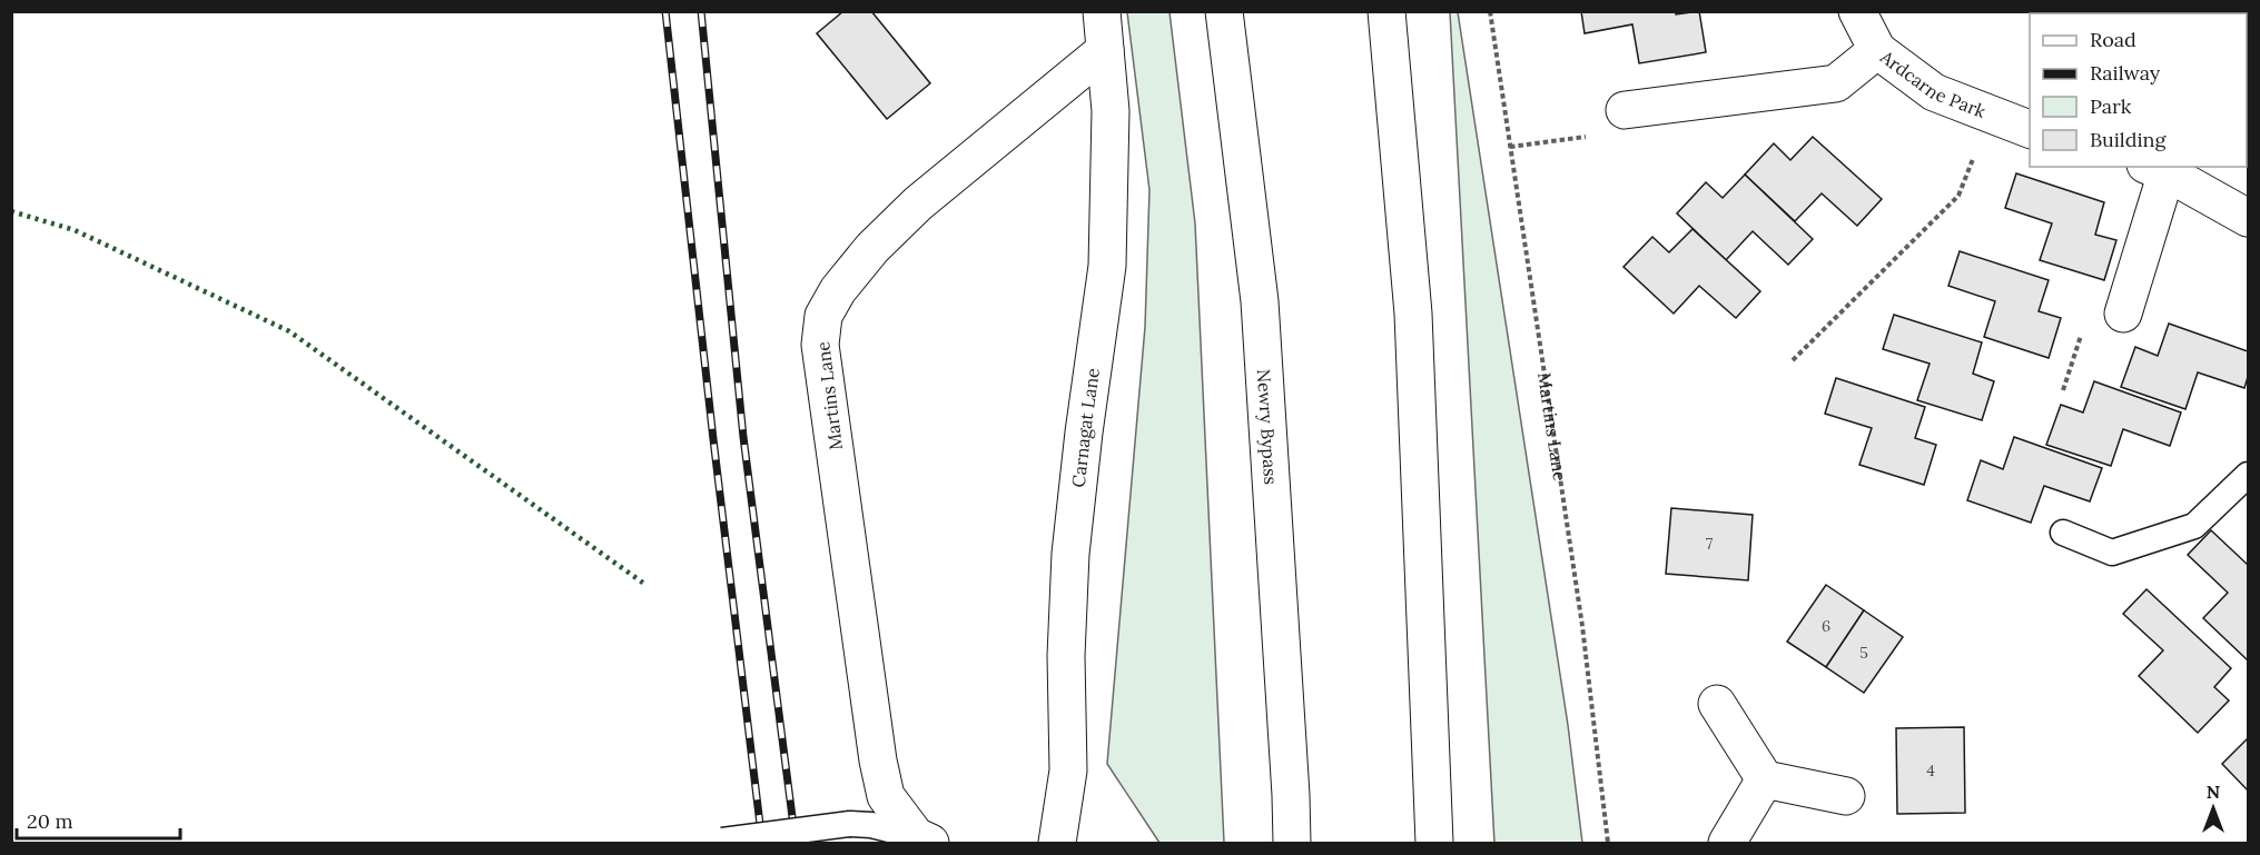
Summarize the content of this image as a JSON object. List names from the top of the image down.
{
  "streets": {
    "main road": [
      "Ardcarne Park",
      "Martins Lane",
      "Carnagat Lane",
      "Newry Bypass"
    ]
  },
  "crossings": [
    ["Martins Lane", "Carnagat Lane"]
  ],
  "house_numbers": [
    "7",
    "6",
    "5",
    "4"
  ],
  "legend": [
    "Road",
    "Railway",
    "Park",
    "Building"
  ],
  "scale_bar": "20 m",
  "north": "top"
}
